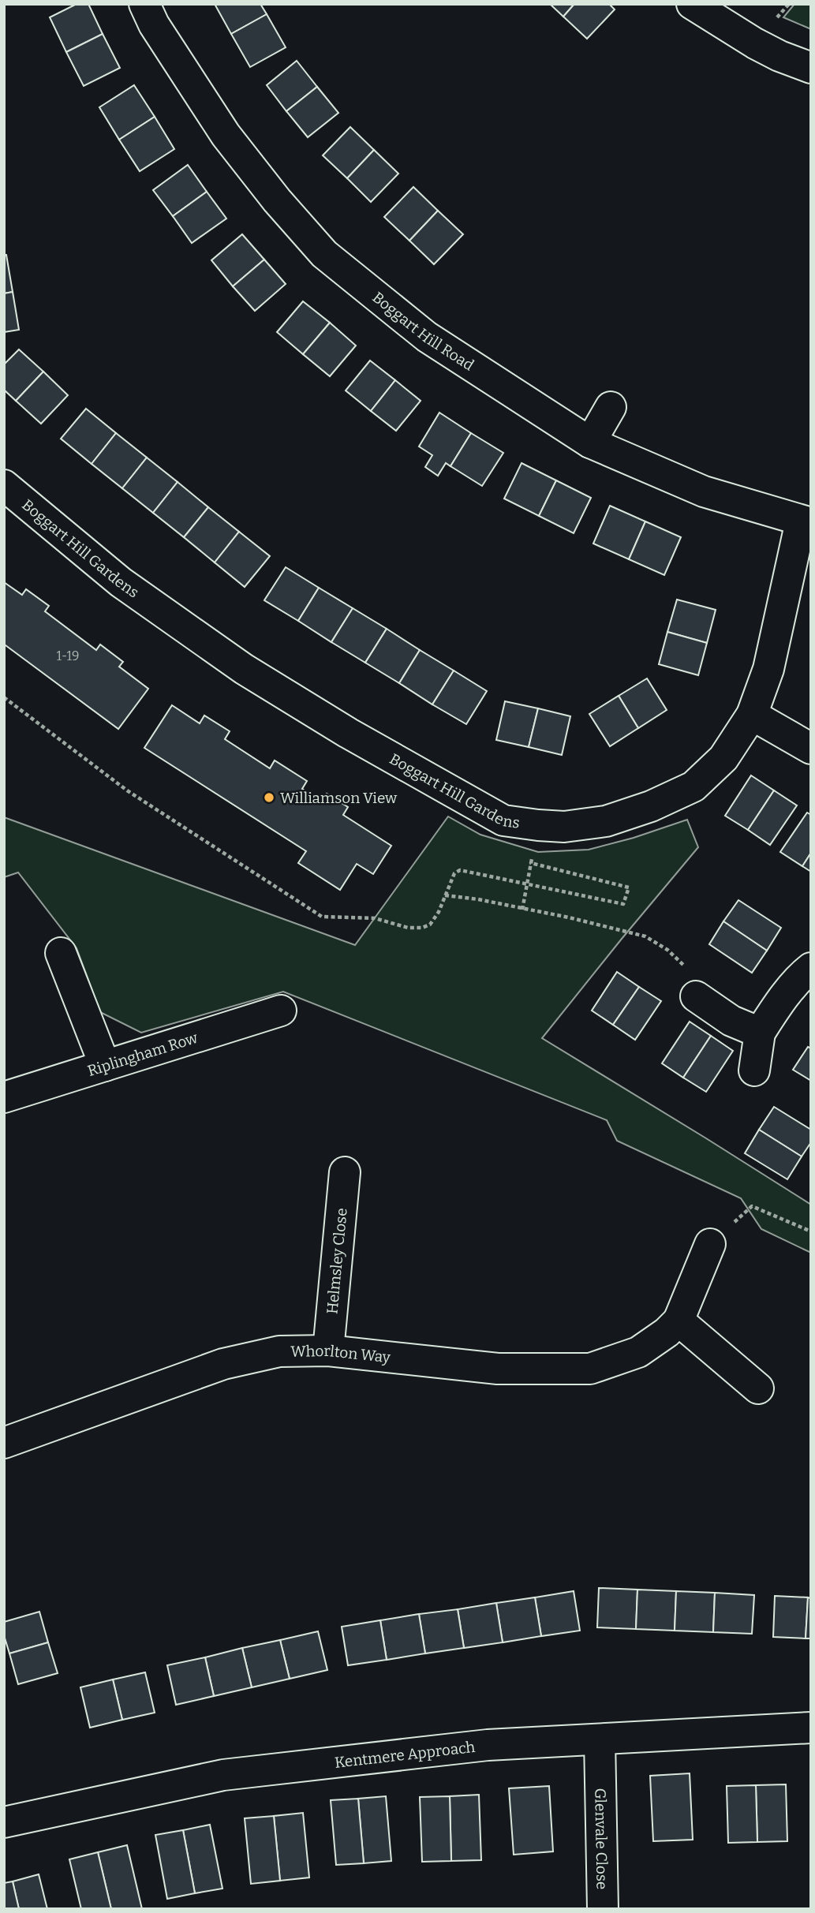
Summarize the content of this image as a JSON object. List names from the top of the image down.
{
  "streets": {
    "street": [
      "Boggart Hill Road",
      "Boggart Hill Gardens",
      "Riplingham Row",
      "Helmsley Close",
      "Whorlton Way",
      "Kentmere Approach",
      "Glenvale Close"
    ]
  },
  "crossings": [
    ["Boggart Hill Road", "Boggart Hill Gardens"],
    ["Helmsley Close", "Whorlton Way"],
    ["Kentmere Approach", "Glenvale Close"]
  ],
  "places": ["Williamson View"],
  "house_numbers": ["1-19"]
}
